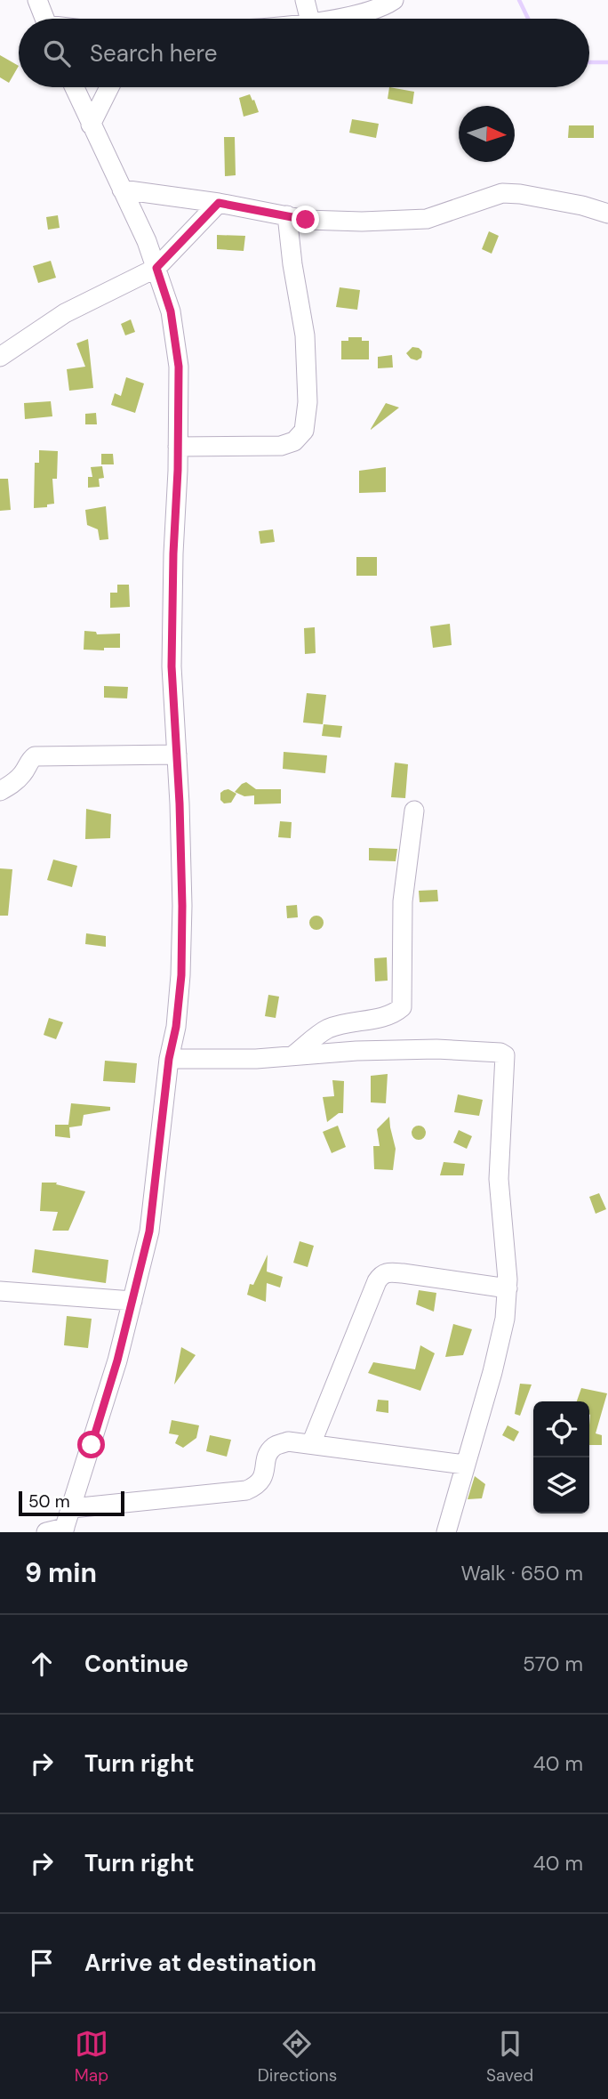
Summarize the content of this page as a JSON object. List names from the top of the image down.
{
  "scale_bar": "50 m",
  "north": "right",
  "page": {
    "search": "Search here",
    "scale": "50 m",
    "heading": ["9 min", "Walk · 650 m"],
    "list": [
      ["Continue", "570 m"],
      ["Turn right", "40 m"],
      ["Turn right", "40 m"],
      "Arrive at destination"
    ],
    "nav": ["Map", "Directions", "Saved"]
  }
}
